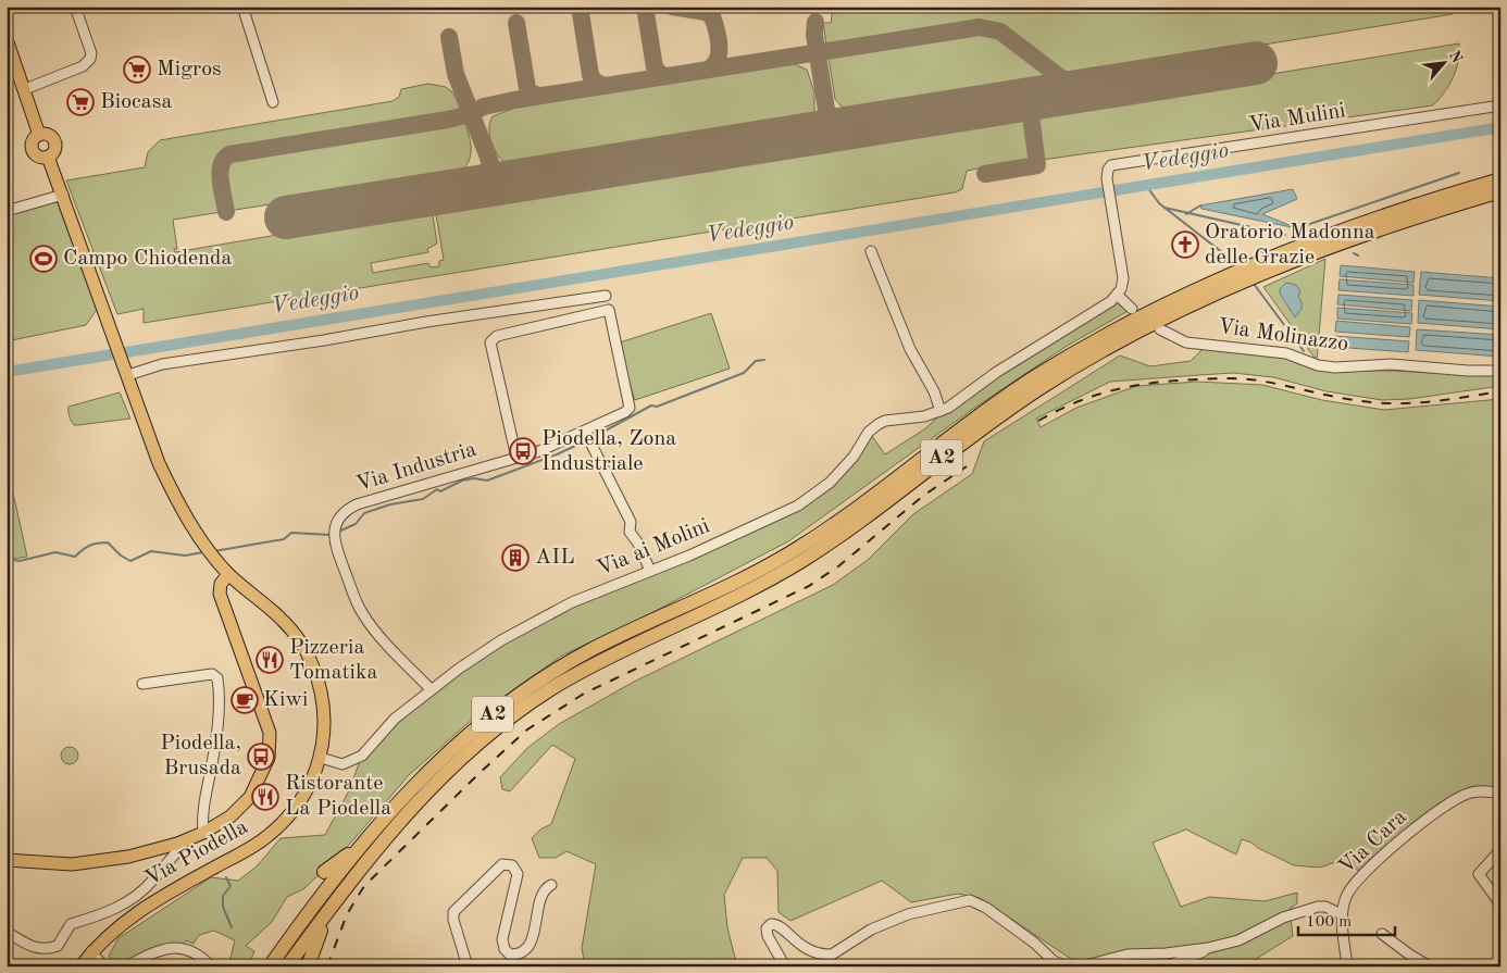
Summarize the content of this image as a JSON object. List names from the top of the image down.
{
  "streets": {
    "highway": ["A2"],
    "main road": ["Via Piodella"],
    "street": [
      "Via Mulini",
      "Via Molinazzo",
      "Via Industria",
      "Via ai Molini",
      "Via Cara"
    ]
  },
  "crossings": [
    ["Via Industria", "Via ai Molini"],
    ["Via ai Molini", "Via Piodella"]
  ],
  "water": ["Vedeggio"],
  "places": {
    "supermarket": ["Migros", "Biocasa"],
    "church": ["Oratorio Madonna delle Grazie"],
    "sports": ["Campo Chiodenda"],
    "bus stop": ["Piodella, Zona Industriale", "Piodella, Brusada"],
    "building": ["AIL"],
    "restaurant": ["Pizzeria Tomatika", "Ristorante La Piodella"],
    "cafe": ["Kiwi"]
  },
  "scale_bar": "100 m",
  "north": "top right"
}
